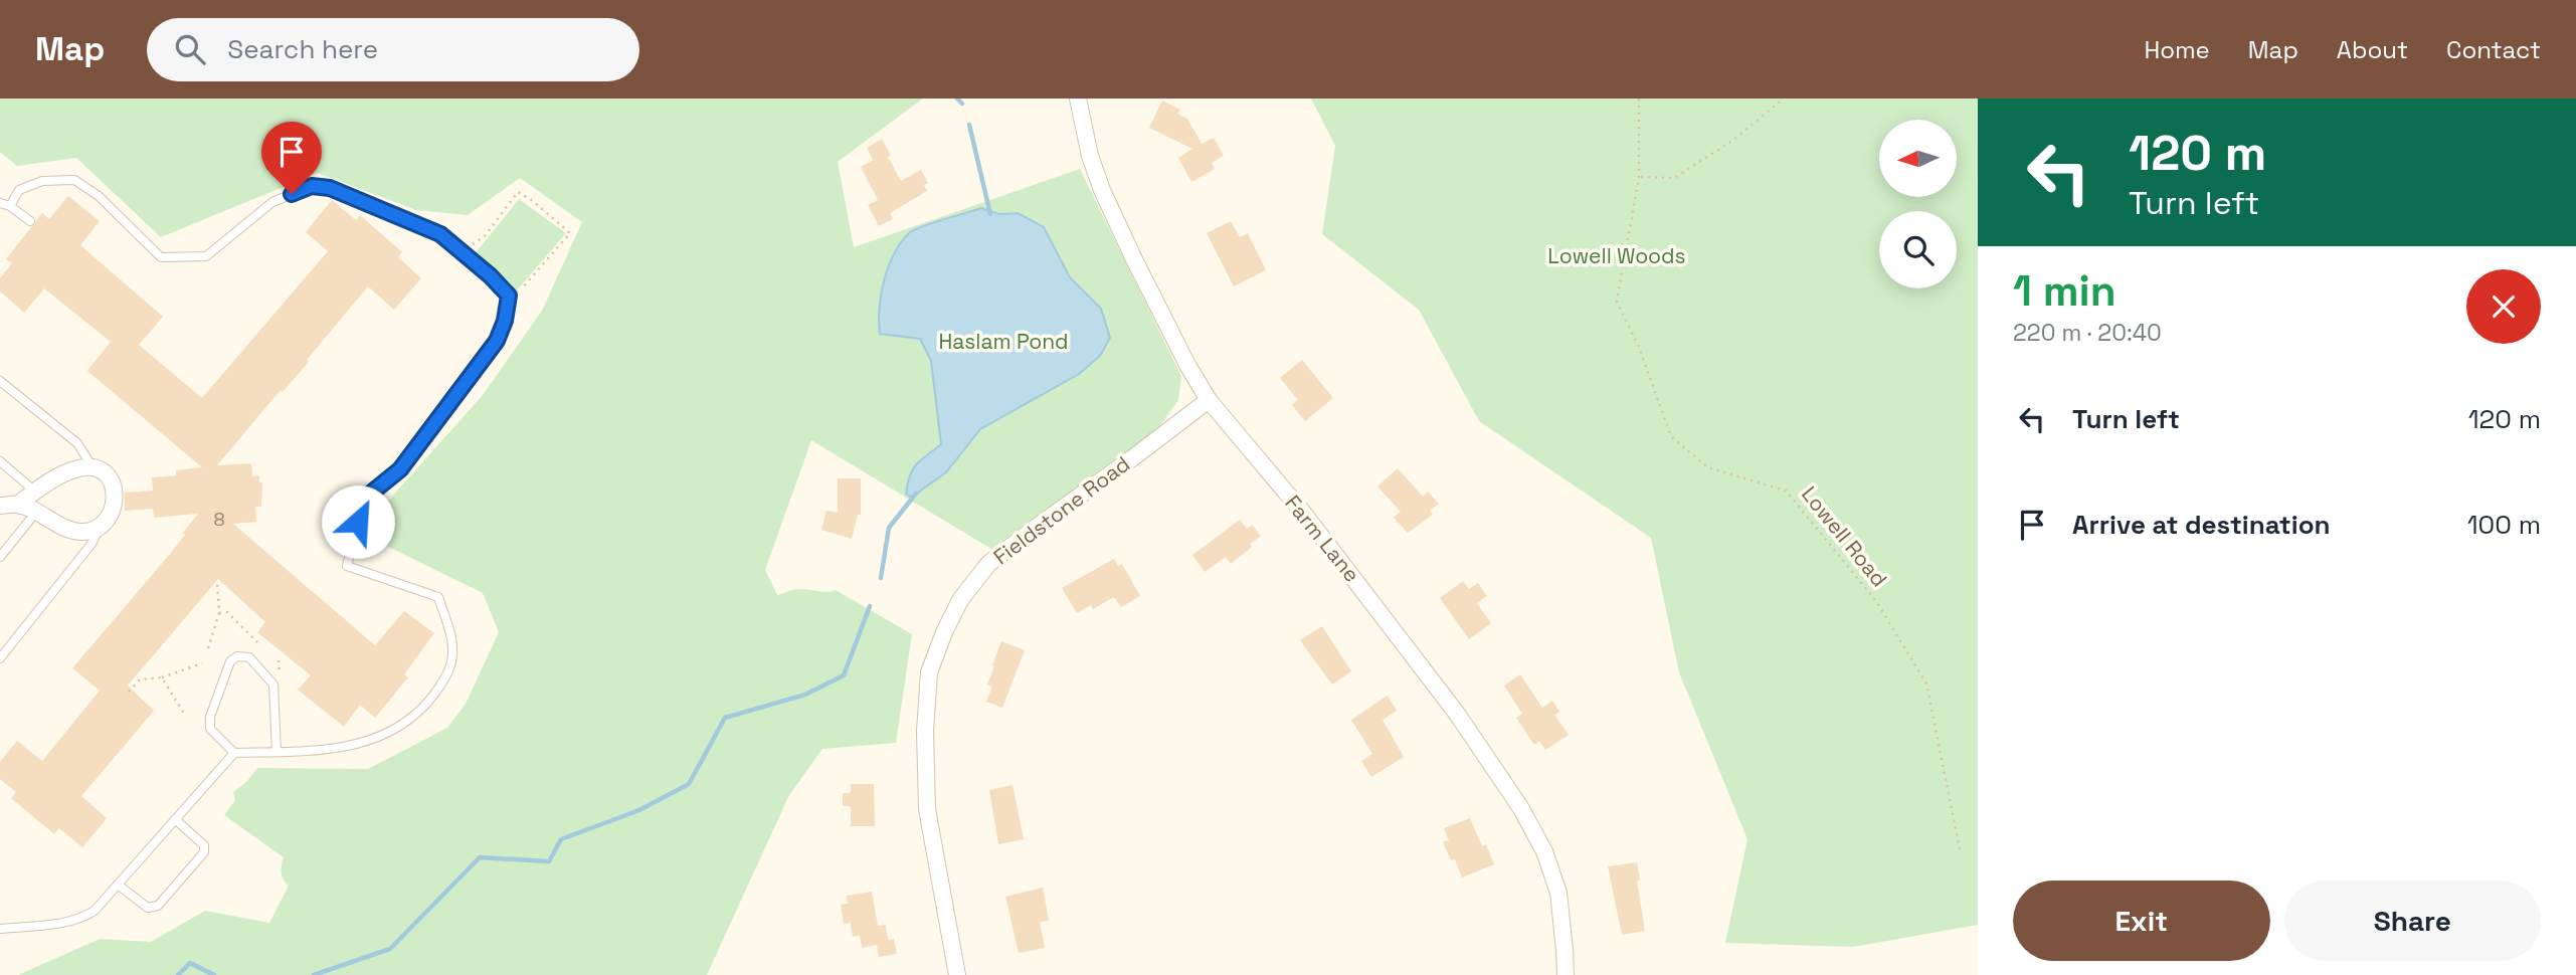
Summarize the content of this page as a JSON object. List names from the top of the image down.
{
  "streets": {
    "street": ["Fieldstone Road", "Farm Lane"],
    "path": ["Lowell Road"]
  },
  "crossings": [
    ["Fieldstone Road", "Farm Lane"]
  ],
  "parks": ["Lowell Woods", "Haslam Pond"],
  "house_numbers": ["8"],
  "north": "left",
  "page": {
    "header": "Map",
    "search": "Search here",
    "nav": [
      "Home",
      "Map",
      "About",
      "Contact"
    ],
    "turn": ["120 m", "Turn left"],
    "heading": ["1 min", "220 m · 20:40"],
    "list": [
      {
        "name": "Turn left",
        "value": "120 m"
      },
      {
        "name": "Arrive at destination",
        "value": "100 m"
      }
    ],
    "buttons": ["Exit", "Share"]
  }
}
